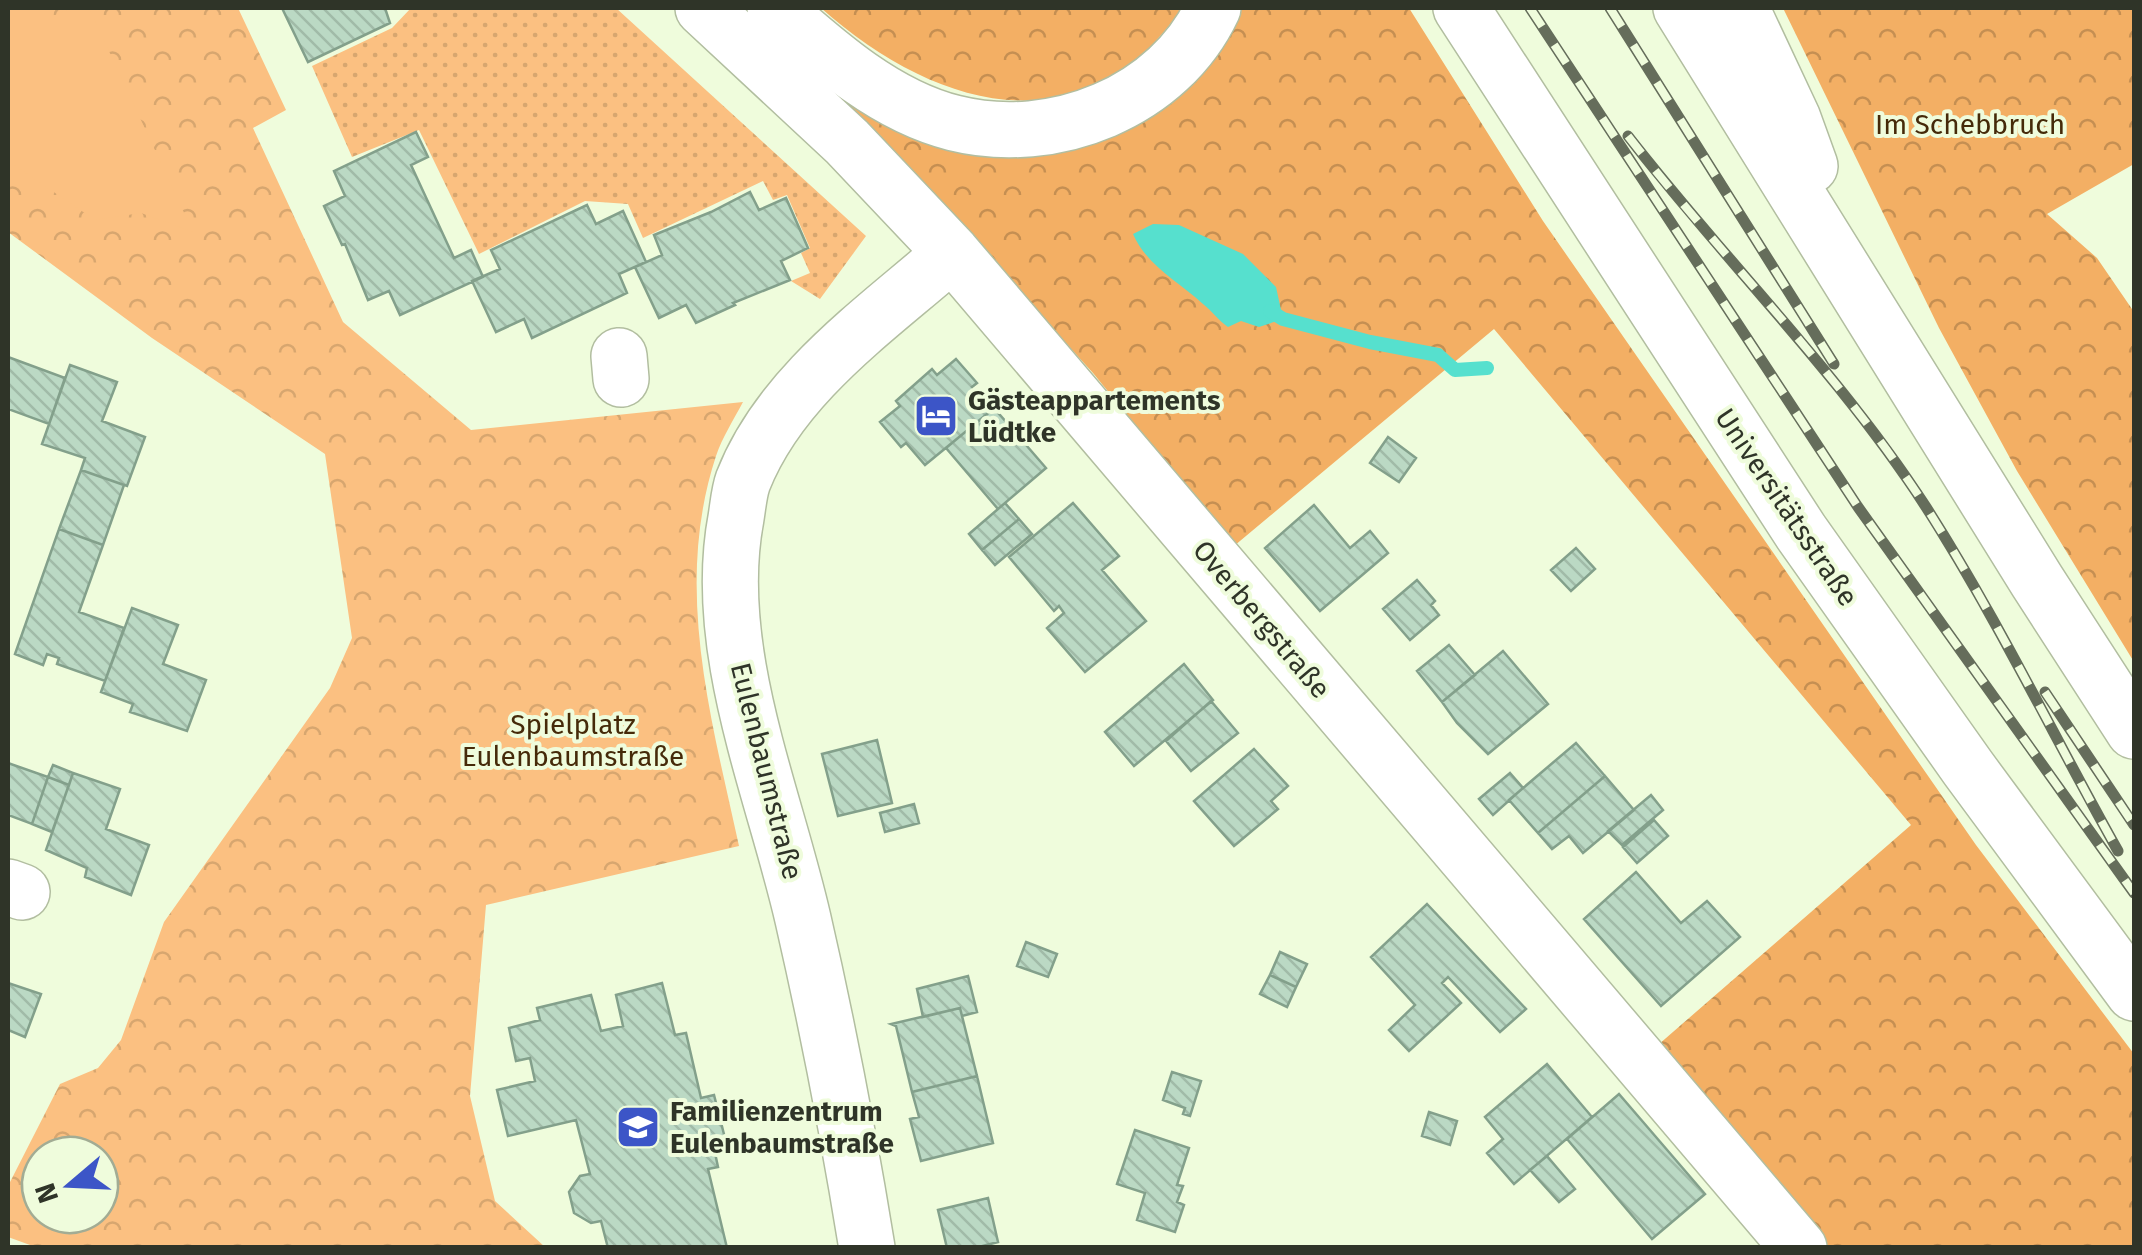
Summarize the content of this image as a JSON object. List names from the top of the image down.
{
  "streets": {
    "main road": ["Universitätsstraße", "Overbergstraße", "Eulenbaumstraße"]
  },
  "crossings": [
    ["Overbergstraße", "Eulenbaumstraße"]
  ],
  "parks": ["Im Schebbruch", "Spielplatz Eulenbaumstraße"],
  "places": {
    "hotel": ["Gästeappartements Lüdtke"],
    "school or university": ["Familienzentrum Eulenbaumstraße"]
  },
  "north": "left"
}
